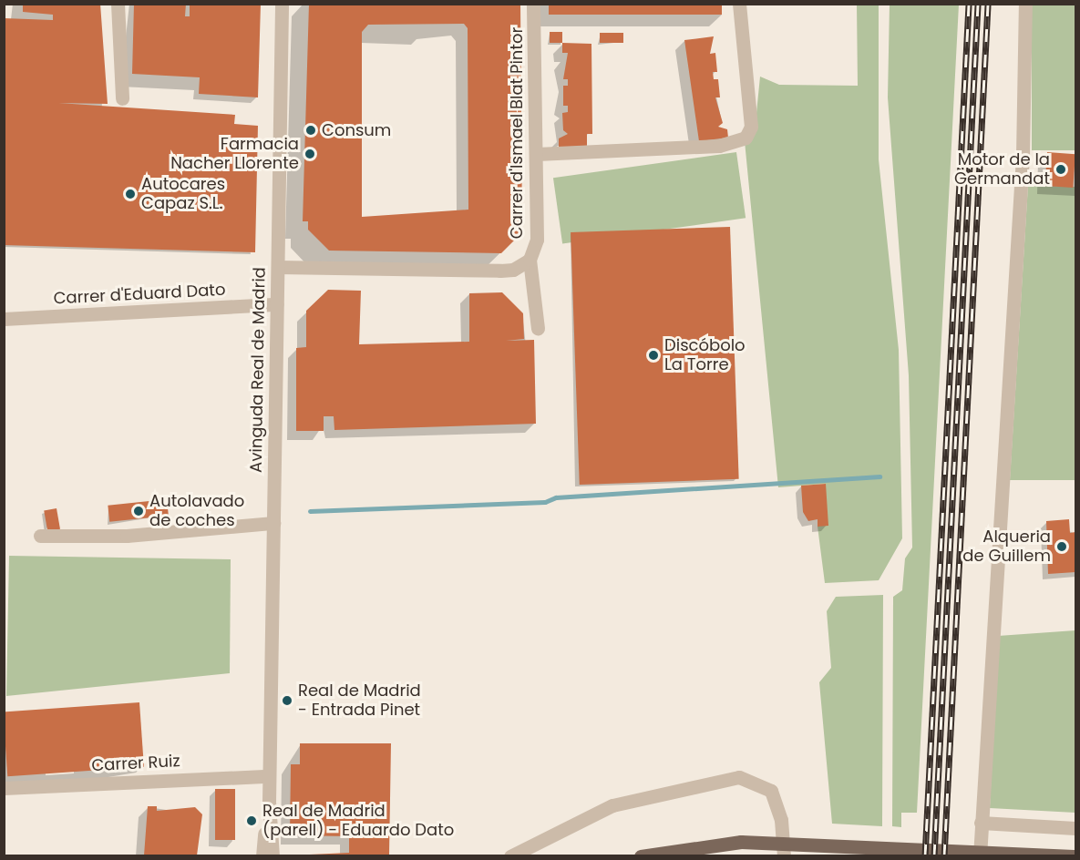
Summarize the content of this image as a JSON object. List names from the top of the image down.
{
  "streets": {
    "street": [
      "Carrer d'Ismael Blat Pintor",
      "Carrer d'Eduard Dato",
      "Avinguda Real de Madrid",
      "Carrer Ruiz"
    ]
  },
  "crossings": [
    ["Carrer d'Ismael Blat Pintor", "Avinguda Real de Madrid"],
    ["Carrer d'Eduard Dato", "Avinguda Real de Madrid"],
    ["Avinguda Real de Madrid", "Carrer Ruiz"]
  ],
  "places": [
    "Consum",
    "Farmacia Nacher Llorente",
    "Motor de la Germandat",
    "Autocares Capaz S.L.",
    "Discóbolo La Torre",
    "Autolavado de coches",
    "Alqueria de Guillem",
    "Real de Madrid - Entrada Pinet",
    "Real de Madrid (parell) - Eduardo Dato"
  ]
}
